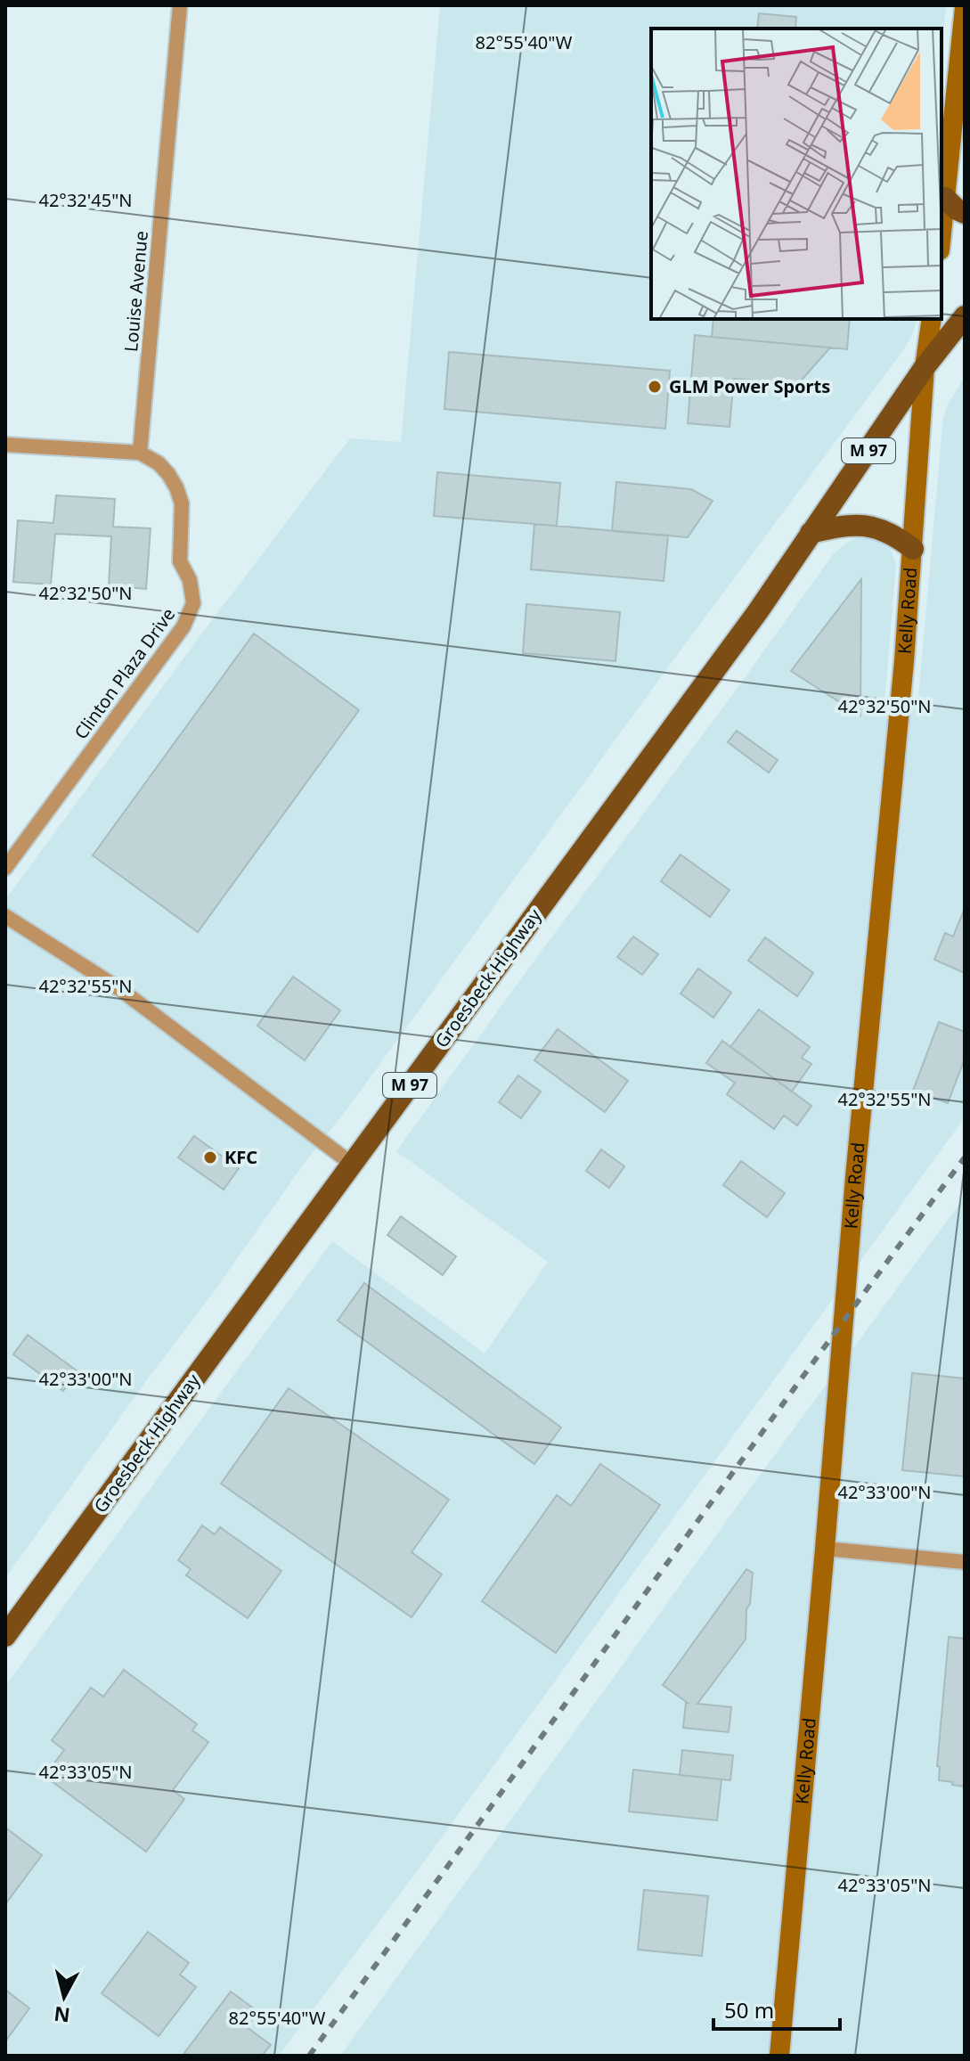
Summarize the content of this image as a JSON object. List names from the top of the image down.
{
  "streets": {
    "main road": ["M 97", "Groesbeck Highway"],
    "street": ["Louise Avenue", "Kelly Road", "Clinton Plaza Drive"]
  },
  "crossings": [
    ["Louise Avenue", "Clinton Plaza Drive"],
    ["Kelly Road", "Groesbeck Highway"]
  ],
  "places": ["GLM Power Sports", "KFC"],
  "scale_bar": "50 m",
  "north": "bottom",
  "coordinates": [
    "82°55'40\"W",
    "42°32'45\"N",
    "42°32'50\"N",
    "42°32'55\"N",
    "42°33'00\"N",
    "42°33'05\"N"
  ]
}
